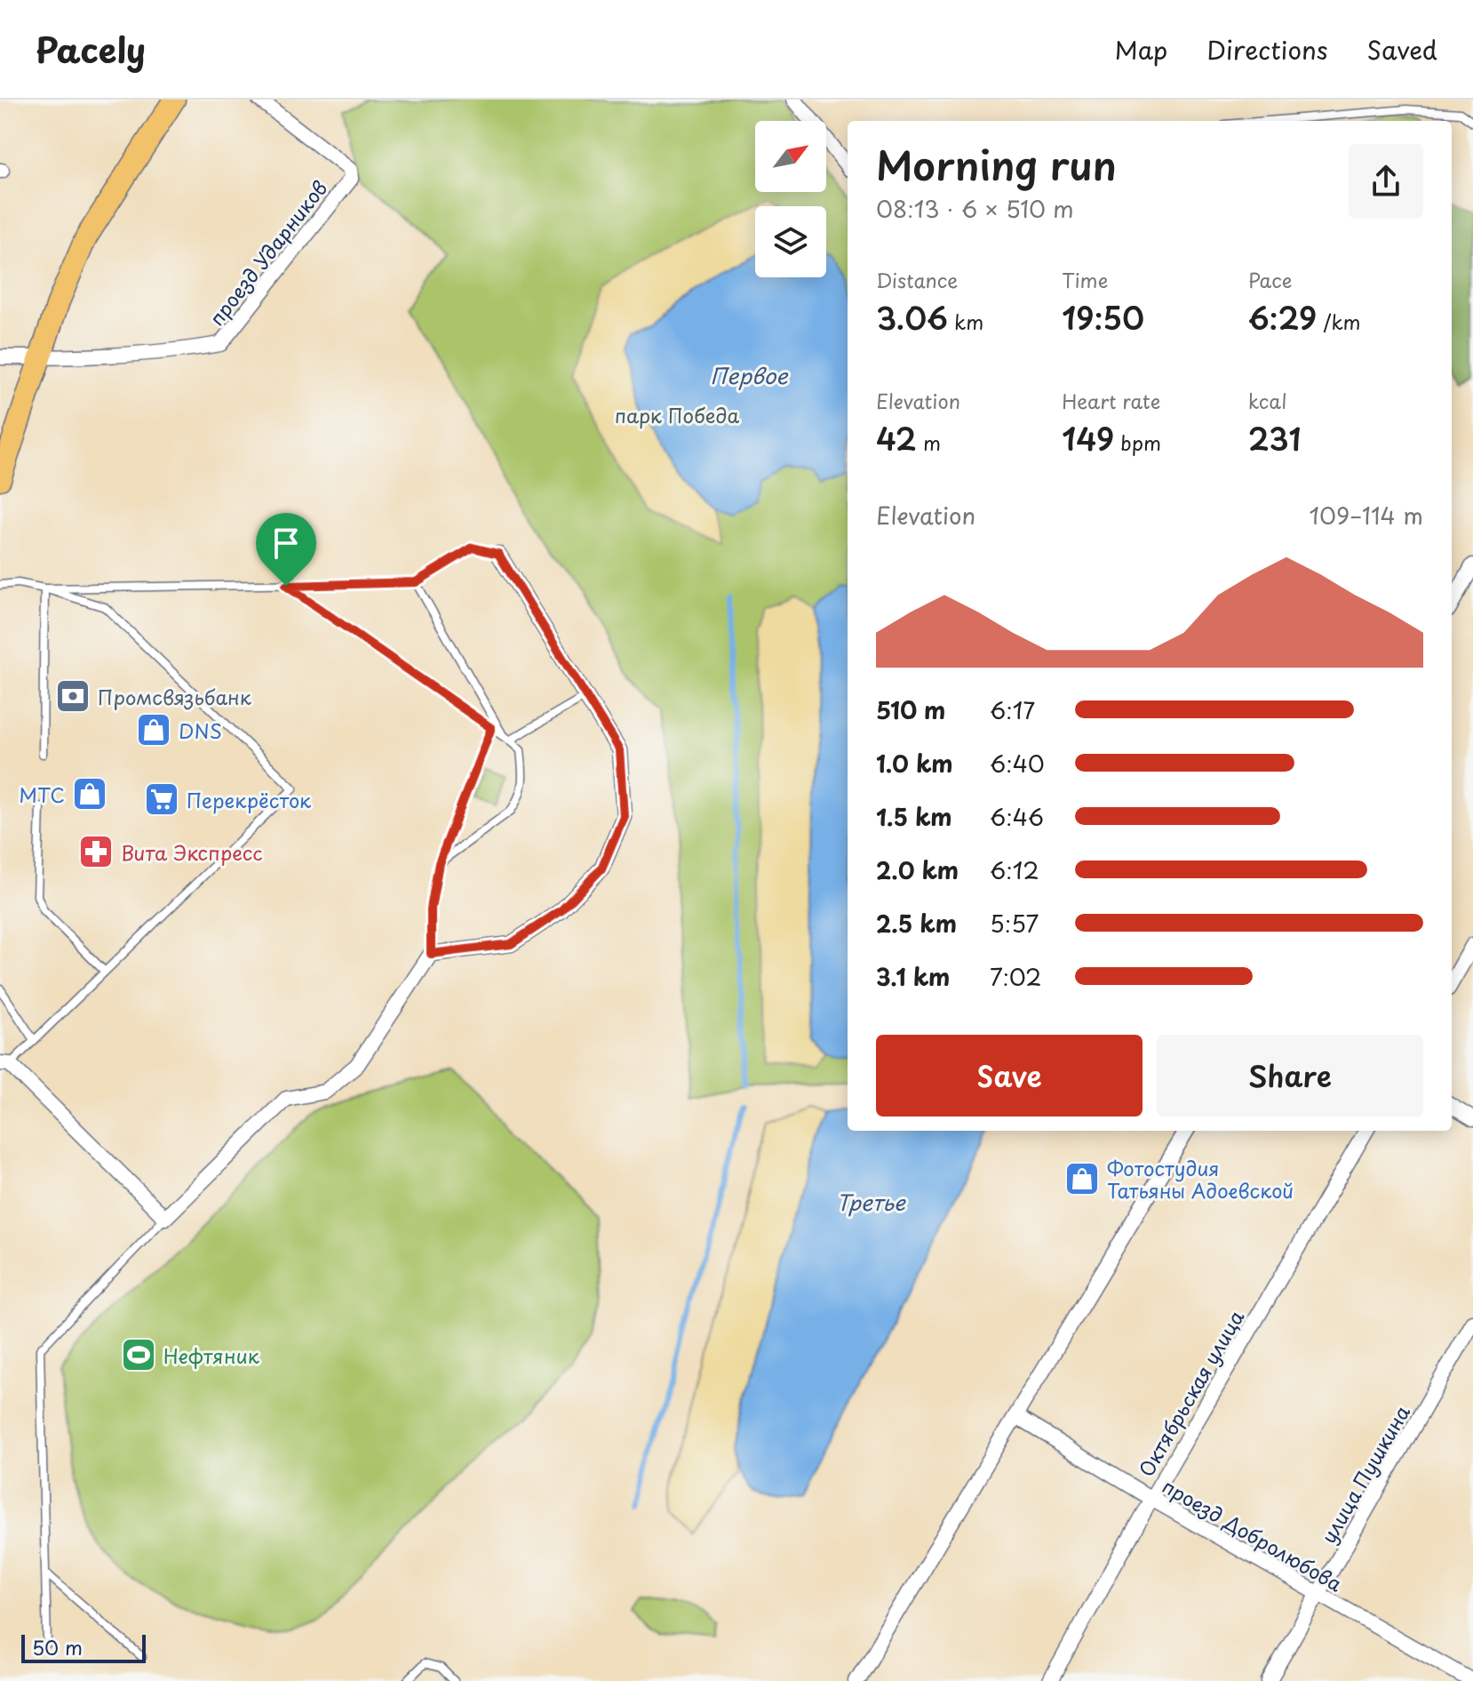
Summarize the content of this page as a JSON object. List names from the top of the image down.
{
  "streets": {
    "street": [
      "проезд Ударников",
      "Октябрьская улица",
      "улица Пушкина",
      "проезд Добролюбова"
    ]
  },
  "crossings": [
    ["Октябрьская улица", "проезд Добролюбова"],
    ["улица Пушкина", "проезд Добролюбова"]
  ],
  "water": ["Первое", "Третье"],
  "parks": ["парк Победa"],
  "places": {
    "bank": ["Промсвязьбанк"],
    "shop": ["DNS", "МТС", "Фотостудия Татьяны Адоевской"],
    "supermarket": ["Перекрёсток"],
    "pharmacy": ["Вита Экспресс"],
    "sports": ["Нефтяник"]
  },
  "scale_bar": "50 m",
  "north": "top right",
  "page": {
    "header": "Pacely",
    "nav": ["Map", "Directions", "Saved"],
    "heading": ["Morning run", "08:13 · 6 × 510 m"],
    "stats": [
      ["Distance", "3.06 km"],
      ["Time", "19:50"],
      ["Pace", "6:29 /km"],
      ["Elevation", "42 m"],
      ["Heart rate", "149 bpm"],
      ["kcal", "231"]
    ],
    "chart": ["Elevation", "109–114 m"],
    "list": [
      {
        "name": "510 m",
        "note": "6:17"
      },
      {
        "name": "1.0 km",
        "note": "6:40"
      },
      {
        "name": "1.5 km",
        "note": "6:46"
      },
      {
        "name": "2.0 km",
        "note": "6:12"
      },
      {
        "name": "2.5 km",
        "note": "5:57"
      },
      {
        "name": "3.1 km",
        "note": "7:02"
      }
    ],
    "buttons": ["Save", "Share"],
    "scale": "50 m"
  }
}
